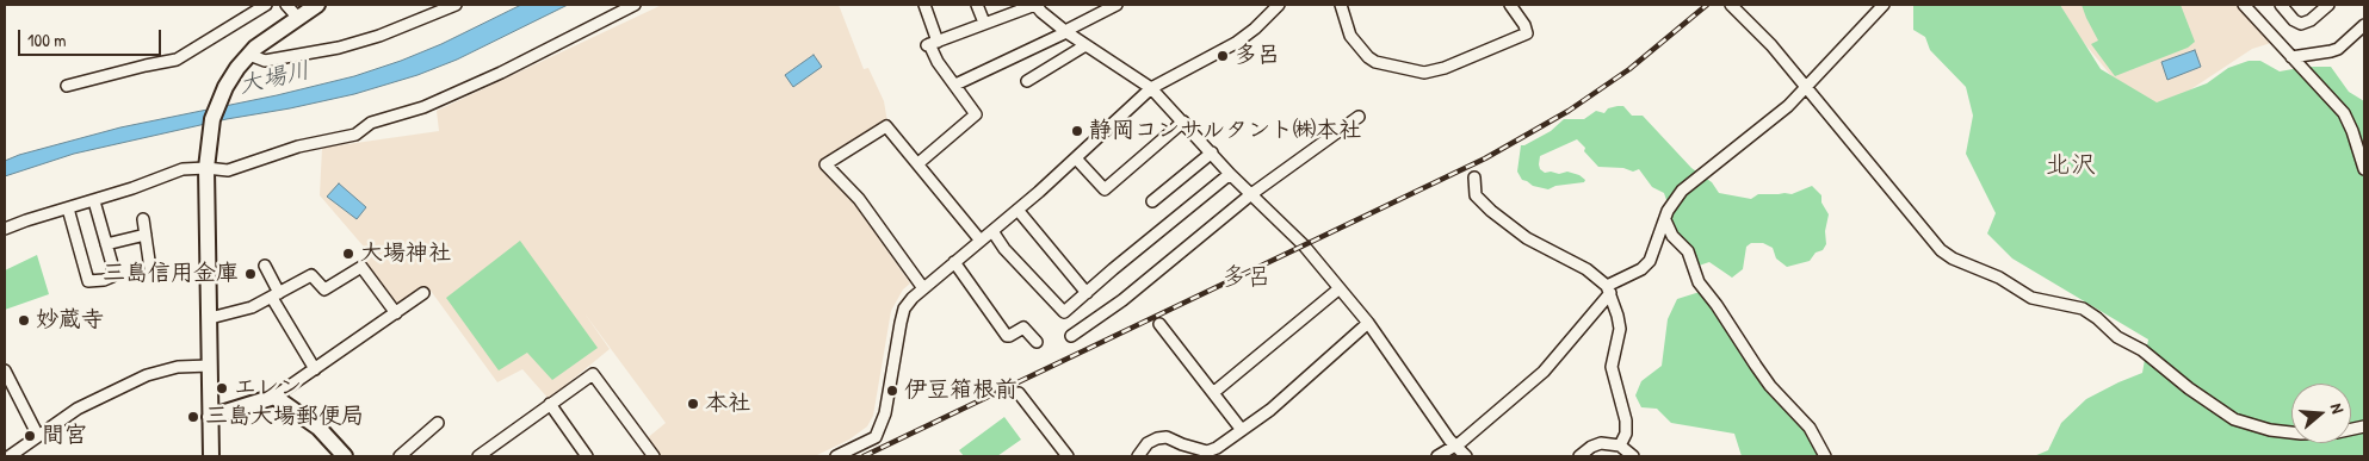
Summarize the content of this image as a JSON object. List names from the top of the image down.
{
  "districts": ["北沢", "多呂"],
  "water": ["大場川"],
  "places": [
    "多呂",
    "静岡コンサルタント㈱本社",
    "大場神社",
    "三島信用金庫",
    "妙蔵寺",
    "エレン",
    "伊豆箱根前",
    "本社",
    "三島大場郵便局",
    "間宮"
  ],
  "scale_bar": "100 m",
  "north": "right"
}
